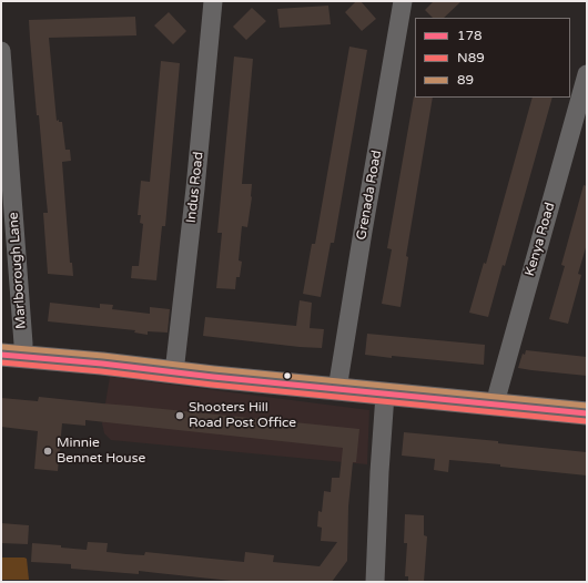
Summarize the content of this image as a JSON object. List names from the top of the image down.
{
  "streets": {
    "street": [
      "Indus Road",
      "Grenada Road",
      "Kenya Road",
      "Marlborough Lane"
    ]
  },
  "places": ["Shooters Hill Road Post Office", "Minnie Bennet House"],
  "lines": ["transit line 89", "transit line 178", "transit line N89"],
  "legend": ["178", "N89", "89"]
}
